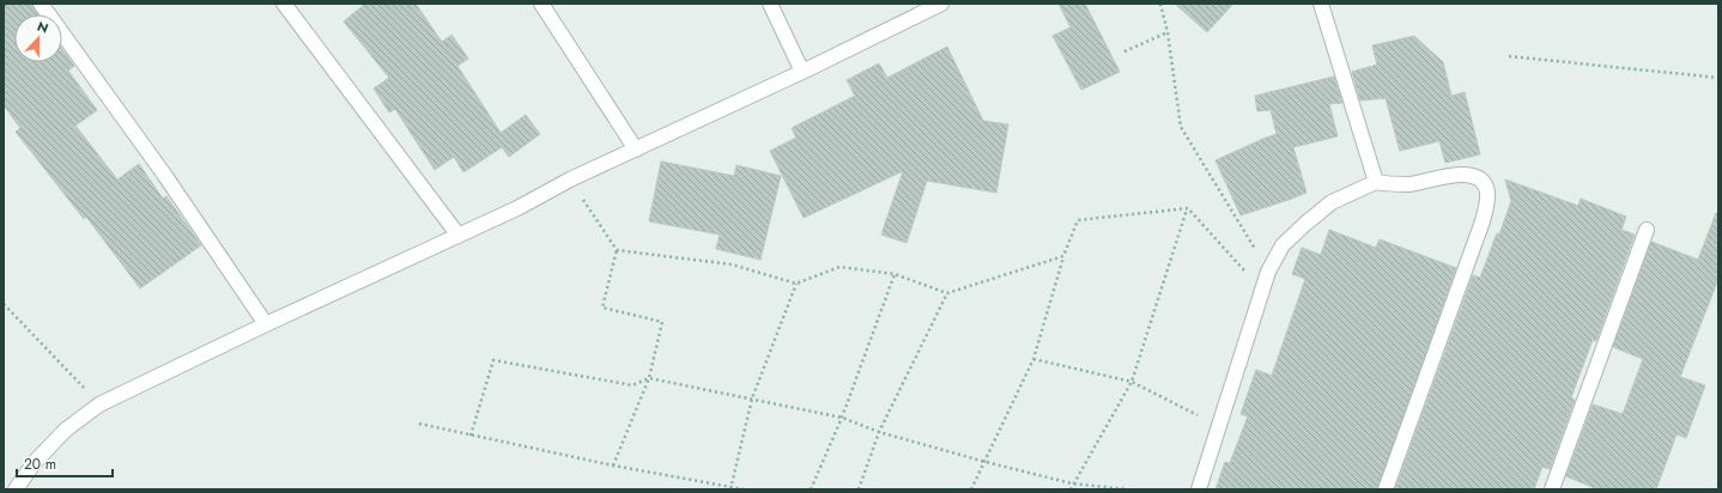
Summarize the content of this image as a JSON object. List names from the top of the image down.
{
  "scale_bar": "20 m",
  "north": "top"
}
